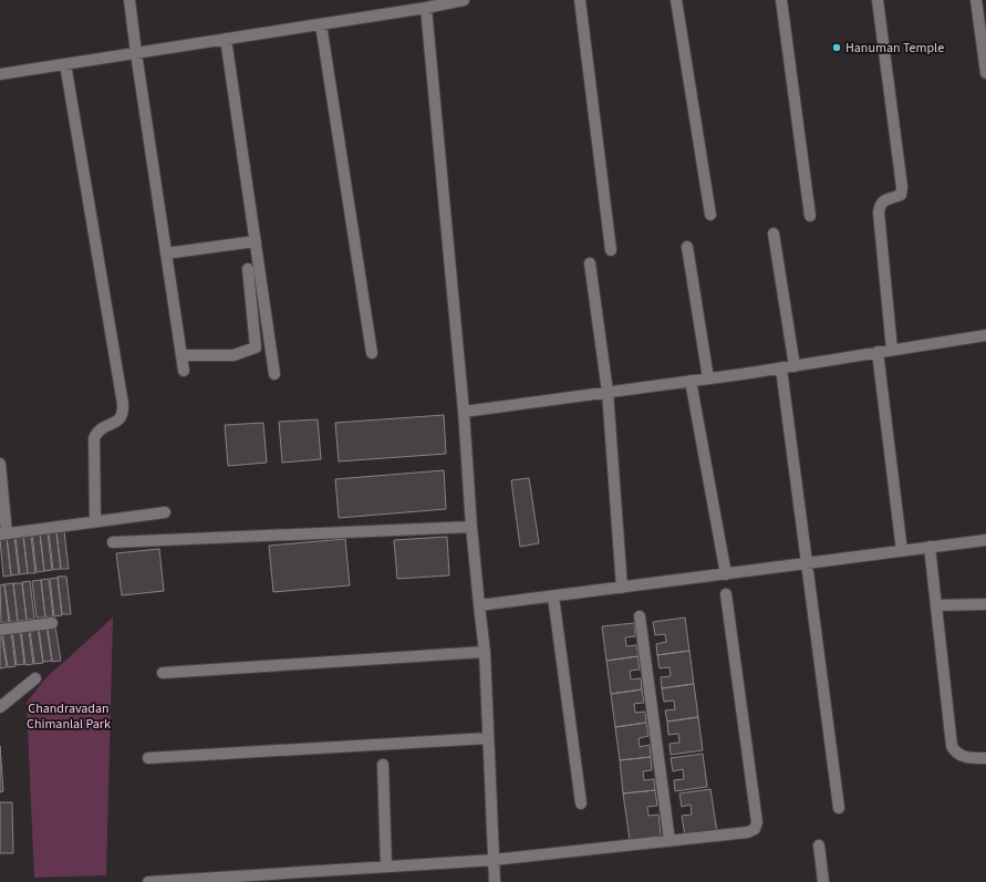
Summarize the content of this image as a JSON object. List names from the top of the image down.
{
  "parks": ["Chandravadan Chimanlal Park"],
  "places": ["Hanuman Temple"]
}
